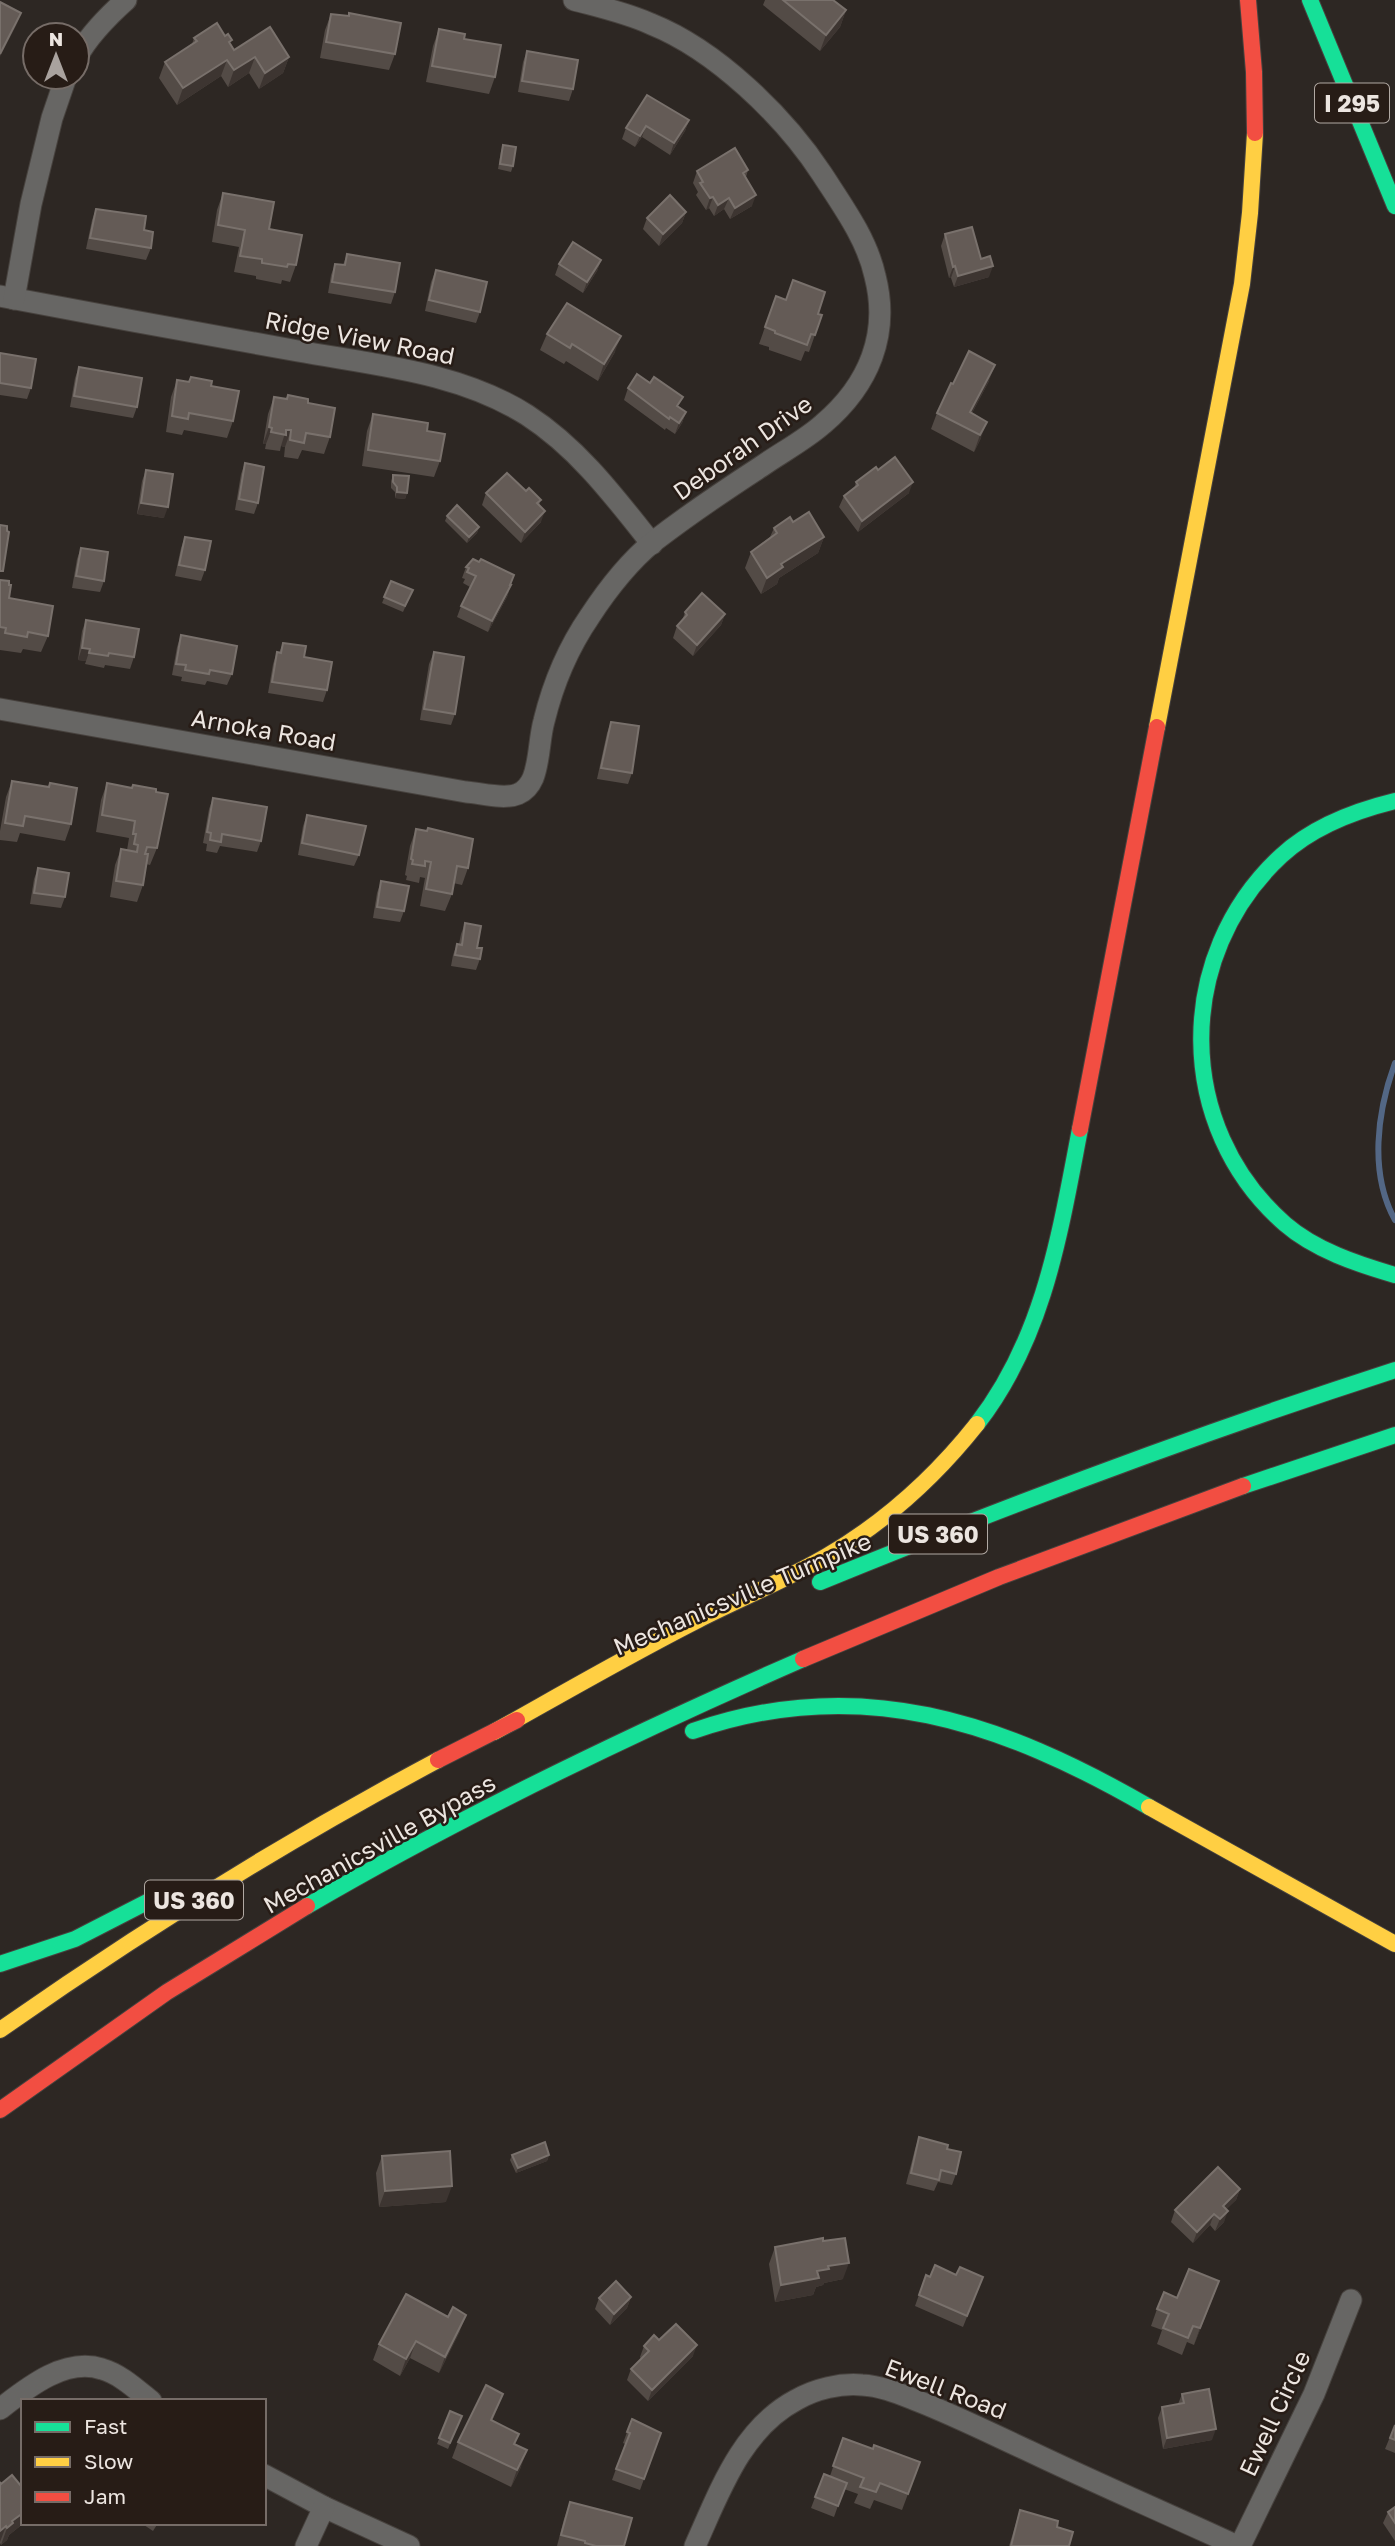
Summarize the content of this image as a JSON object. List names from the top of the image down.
{
  "streets": {
    "highway": [
      "I 295",
      "US 360",
      "Mechanicsville Turnpike",
      "Mechanicsville Bypass"
    ],
    "street": [
      "Ridge View Road",
      "Deborah Drive",
      "Arnoka Road",
      "Ewell Road",
      "Ewell Circle"
    ]
  },
  "crossings": [
    ["Ridge View Road", "Deborah Drive"],
    ["Deborah Drive", "Arnoka Road"],
    ["Mechanicsville Turnpike", "Mechanicsville Bypass"],
    ["Ewell Road", "Ewell Circle"]
  ],
  "legend": ["Fast", "Slow", "Jam"],
  "north": "top"
}
